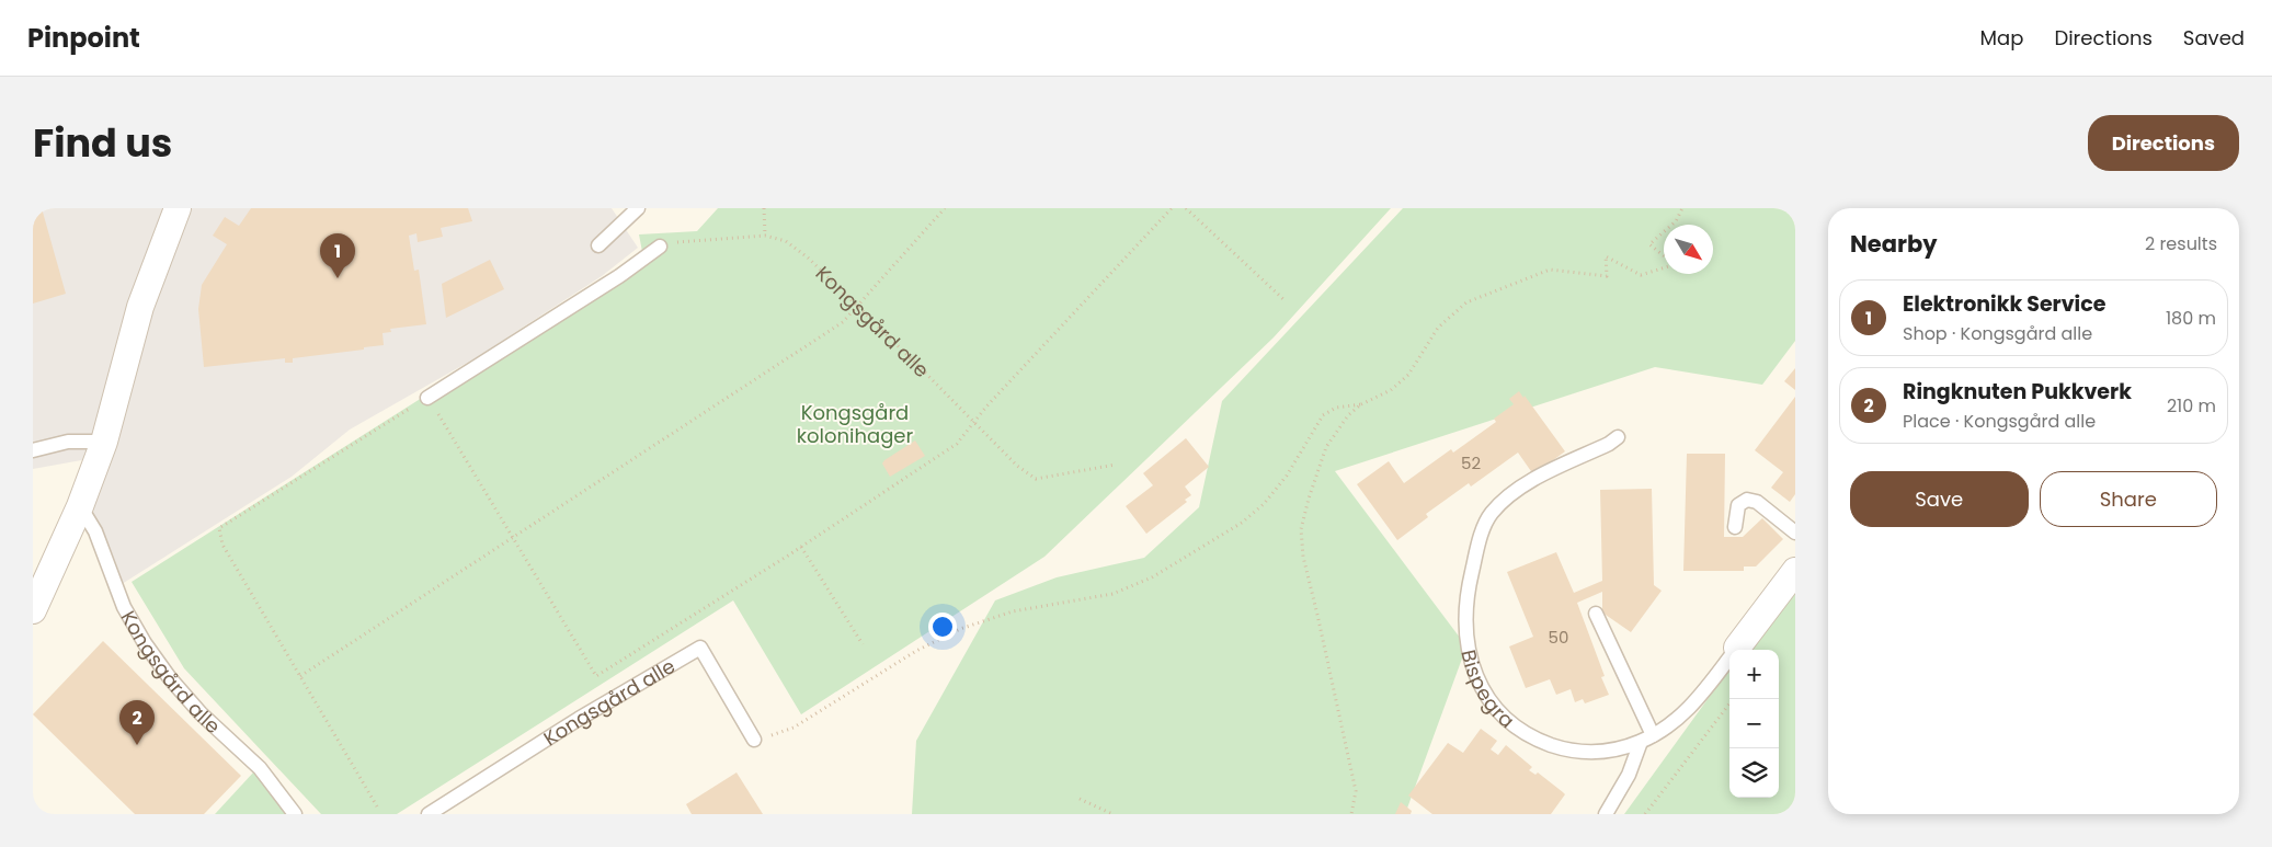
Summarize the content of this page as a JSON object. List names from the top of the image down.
{
  "streets": {
    "street": ["Bispegra"],
    "lane": ["Kongsgård alle"]
  },
  "parks": ["Kongsgård kolonihager"],
  "house_numbers": ["52", "50"],
  "north": "bottom right",
  "page": {
    "header": "Pinpoint",
    "nav": ["Map", "Directions", "Saved"],
    "title": "Find us",
    "buttons": [
      "Directions",
      ["Save", "Share"]
    ],
    "heading": ["Nearby", "2 results"],
    "pins": ["1", "2"],
    "list": [
      {
        "mark": "1",
        "name": "Elektronikk Service",
        "note": "Shop · Kongsgård alle",
        "value": "180 m"
      },
      {
        "mark": "2",
        "name": "Ringknuten Pukkverk",
        "note": "Place · Kongsgård alle",
        "value": "210 m"
      }
    ],
    "map_buttons": ["+", "−"]
  }
}
